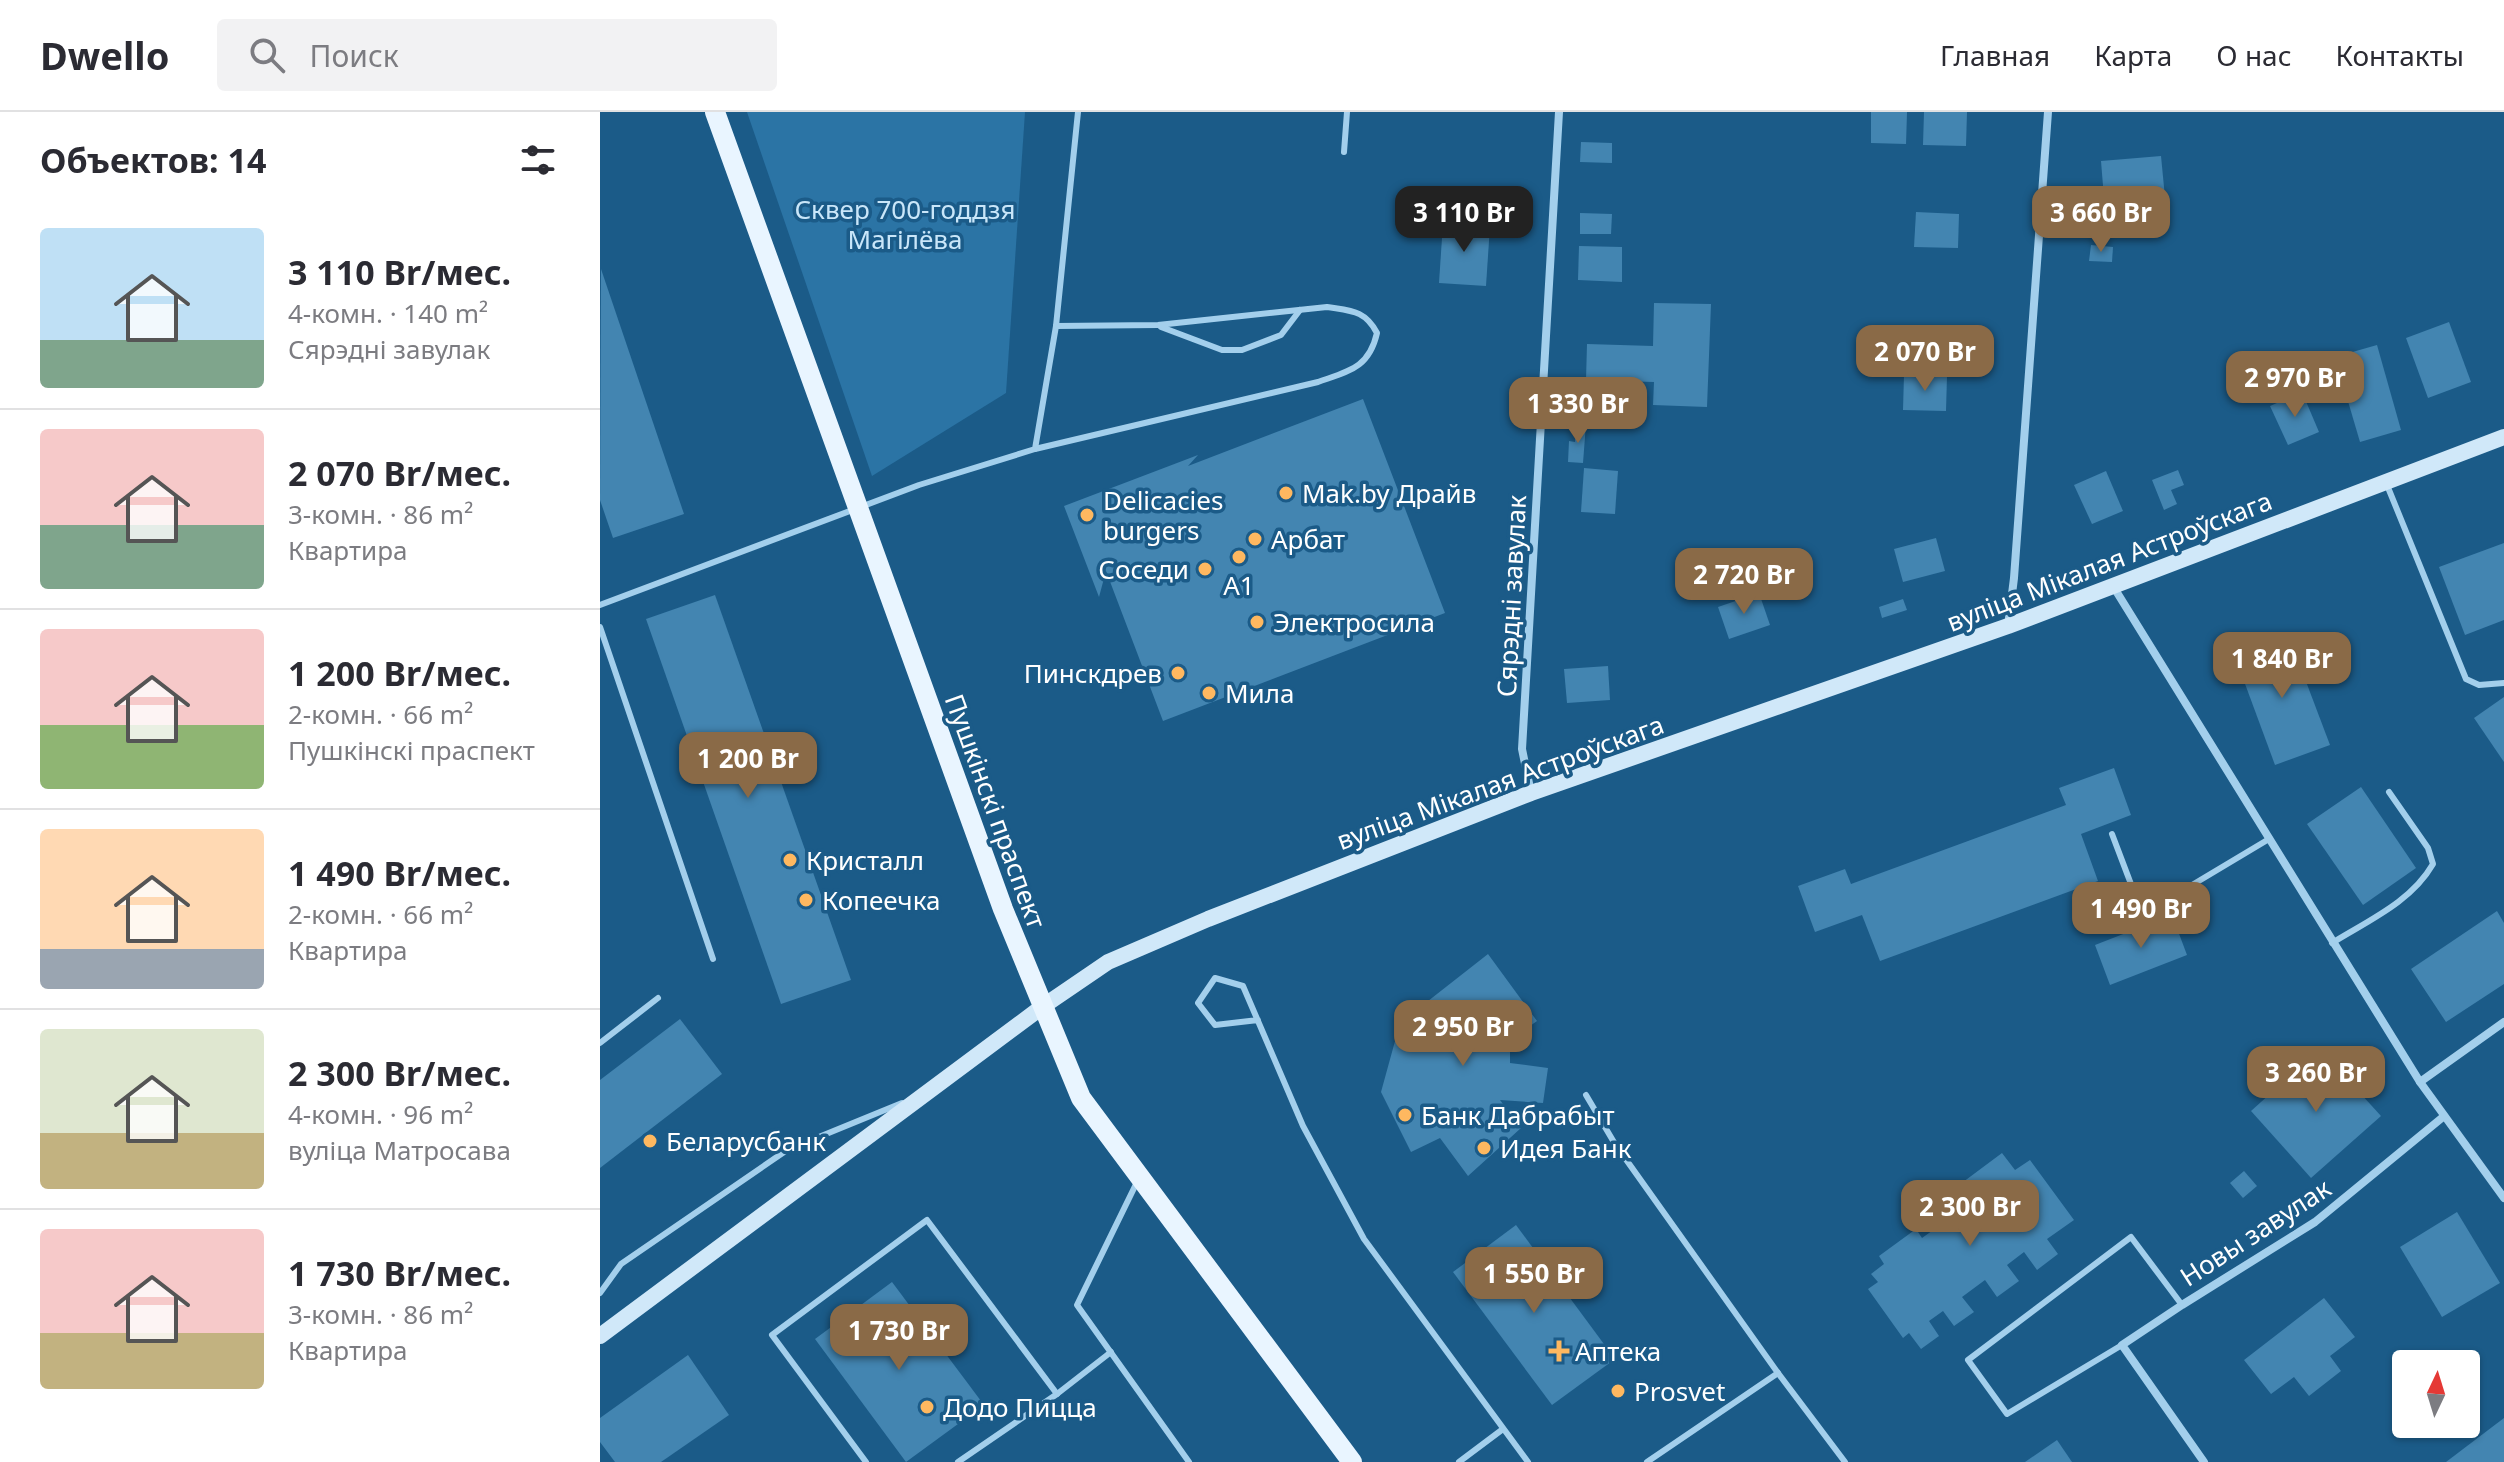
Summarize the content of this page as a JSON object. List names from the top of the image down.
{
  "streets": {
    "main road": ["вуліца Мікалая Астроўскага", "Пушкінскі праспект"],
    "street": ["Сярэдні завулак", "Новы завулак"]
  },
  "crossings": [
    ["вуліца Мікалая Астроўскага", "Сярэдні завулак"],
    ["вуліца Мікалая Астроўскага", "Пушкінскі праспект"]
  ],
  "parks": ["Сквер 700-годдзя Магілёва"],
  "places": {
    "other": [
      "Маk.by Драйв",
      "Delicacies burgers",
      "Арбат",
      "A1",
      "Соседи",
      "Электросила",
      "Пинскдрев",
      "Мила",
      "Кристалл",
      "Копеечка",
      "Банк Дабрабыт",
      "Беларусбанк",
      "Идея Банк",
      "Prosvet",
      "Додо Пицца"
    ],
    "health": ["Аптека"]
  },
  "north": "top",
  "page": {
    "header": "Dwello",
    "search": "Поиск",
    "nav": [
      "Главная",
      "Карта",
      "О нас",
      "Контакты"
    ],
    "heading": "Объектов: 14",
    "price": [
      "3 110 Br",
      "3 660 Br",
      "2 070 Br",
      "2 970 Br",
      "1 330 Br",
      "2 720 Br",
      "1 840 Br",
      "1 200 Br",
      "1 490 Br",
      "2 950 Br",
      "3 260 Br",
      "2 300 Br",
      "1 550 Br",
      "1 730 Br"
    ],
    "list": [
      {
        "name": "3 110 Br/мес.",
        "note": "4-комн. · 140 m² · Сярэдні завулак"
      },
      {
        "name": "2 070 Br/мес.",
        "note": "3-комн. · 86 m² · Квартира"
      },
      {
        "name": "1 200 Br/мес.",
        "note": "2-комн. · 66 m² · Пушкінскі праспект"
      },
      {
        "name": "1 490 Br/мес.",
        "note": "2-комн. · 66 m² · Квартира"
      },
      {
        "name": "2 300 Br/мес.",
        "note": "4-комн. · 96 m² · вуліца Матросава"
      },
      {
        "name": "1 730 Br/мес.",
        "note": "3-комн. · 86 m² · Квартира"
      }
    ]
  }
}
